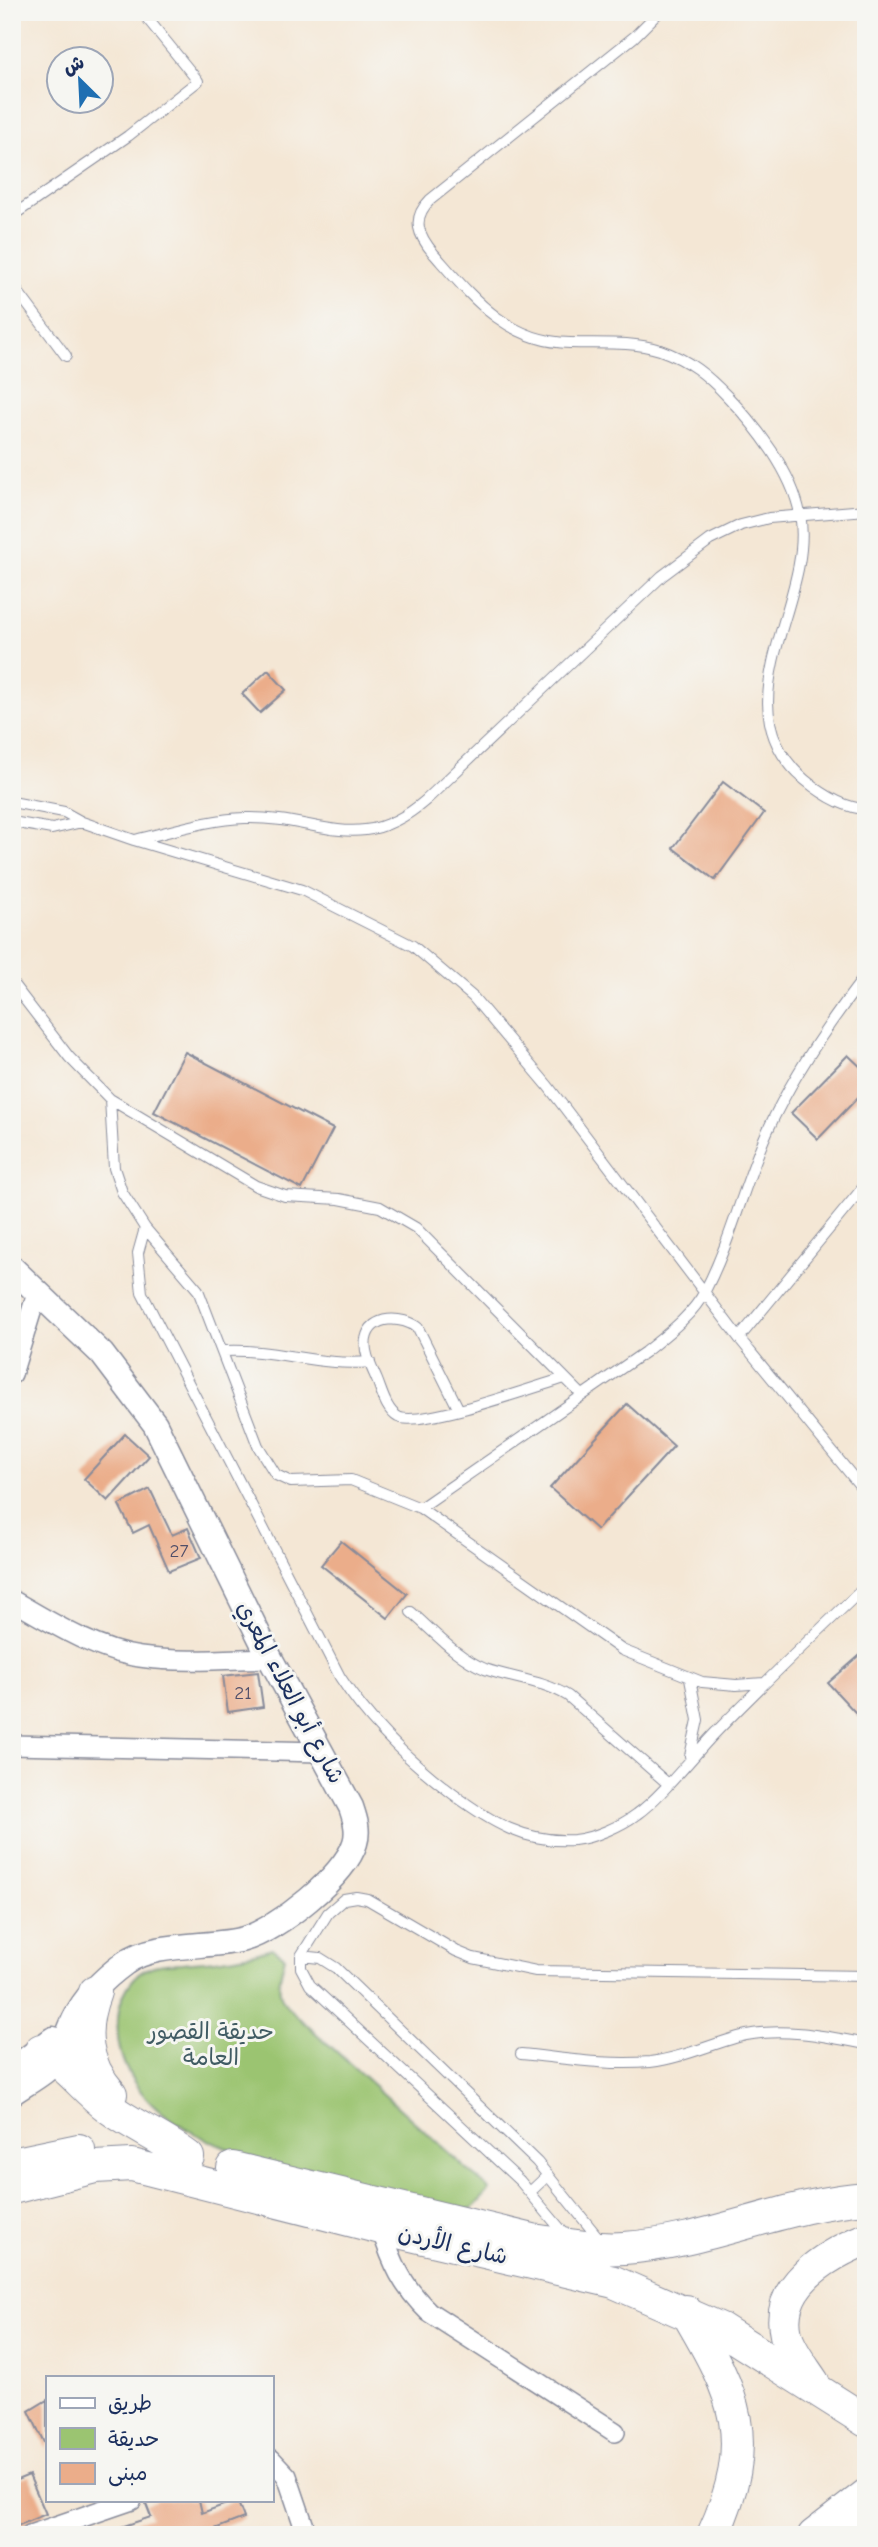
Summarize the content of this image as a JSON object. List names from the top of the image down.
{
  "streets": {
    "highway": ["شارع الأردن"],
    "street": ["شارع أبو العلاء المعري"]
  },
  "parks": ["حديقة القصور العامة"],
  "house_numbers": ["27", "21"],
  "legend": ["طريق", "حديقة", "مبنى"],
  "north": "top left"
}
